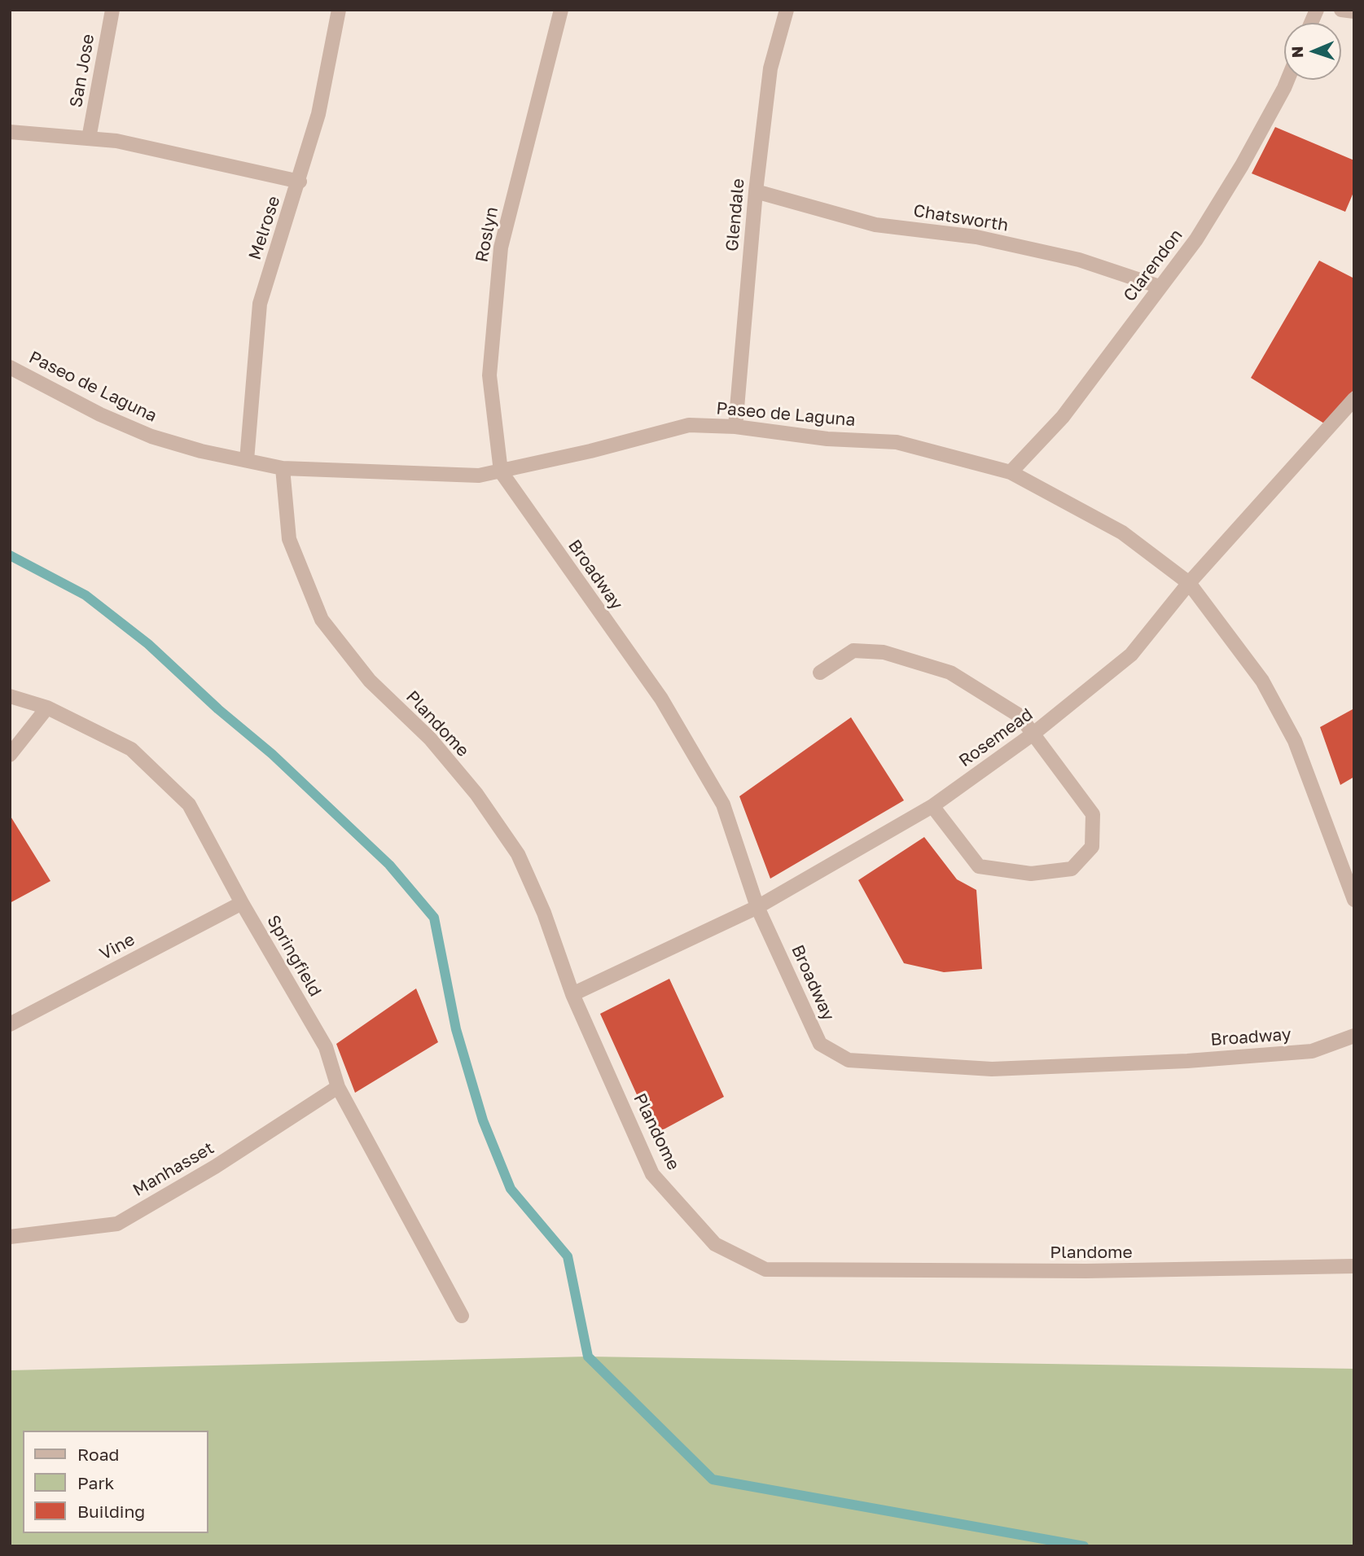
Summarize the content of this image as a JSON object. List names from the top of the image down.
{
  "streets": {
    "street": [
      "San Jose",
      "Glendale",
      "Chatsworth",
      "Melrose",
      "Roslyn",
      "Clarendon",
      "Paseo de Laguna",
      "Broadway",
      "Plandome",
      "Rosemead",
      "Vine",
      "Springfield",
      "Manhasset"
    ]
  },
  "crossings": [
    ["Glendale", "Chatsworth"],
    ["Glendale", "Paseo de Laguna"],
    ["Chatsworth", "Clarendon"],
    ["Melrose", "Paseo de Laguna"],
    ["Roslyn", "Paseo de Laguna"],
    ["Roslyn", "Broadway"],
    ["Clarendon", "Paseo de Laguna"],
    ["Paseo de Laguna", "Broadway"],
    ["Paseo de Laguna", "Plandome"],
    ["Paseo de Laguna", "Rosemead"],
    ["Broadway", "Rosemead"],
    ["Plandome", "Rosemead"],
    ["Vine", "Springfield"],
    ["Springfield", "Manhasset"]
  ],
  "legend": ["Road", "Park", "Building"],
  "north": "left"
}
